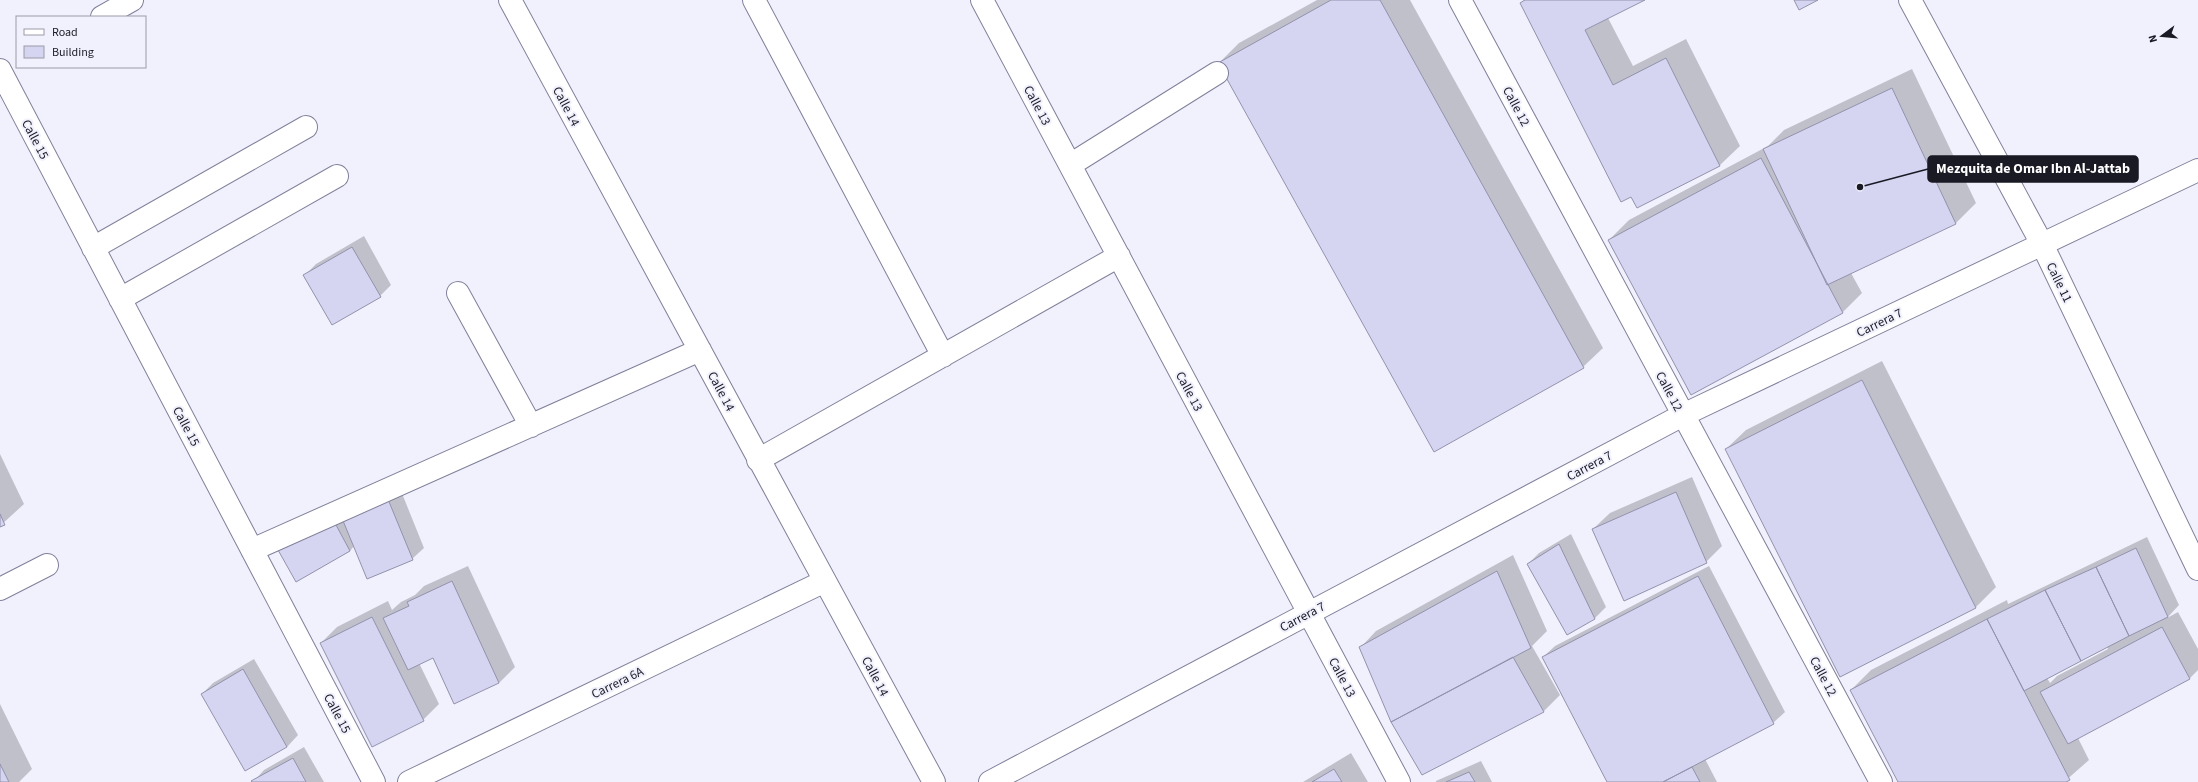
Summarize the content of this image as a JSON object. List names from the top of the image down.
{
  "streets": {
    "street": [
      "Calle 13",
      "Calle 14",
      "Calle 12",
      "Calle 15",
      "Calle 11",
      "Carrera 7",
      "Carrera 6A"
    ]
  },
  "crossings": [
    ["Calle 13", "Carrera 7"],
    ["Calle 14", "Carrera 6A"],
    ["Calle 12", "Carrera 7"],
    ["Calle 11", "Carrera 7"]
  ],
  "places": ["Mezquita de Omar Ibn Al-Jattab"],
  "legend": ["Road", "Building"],
  "north": "left"
}
